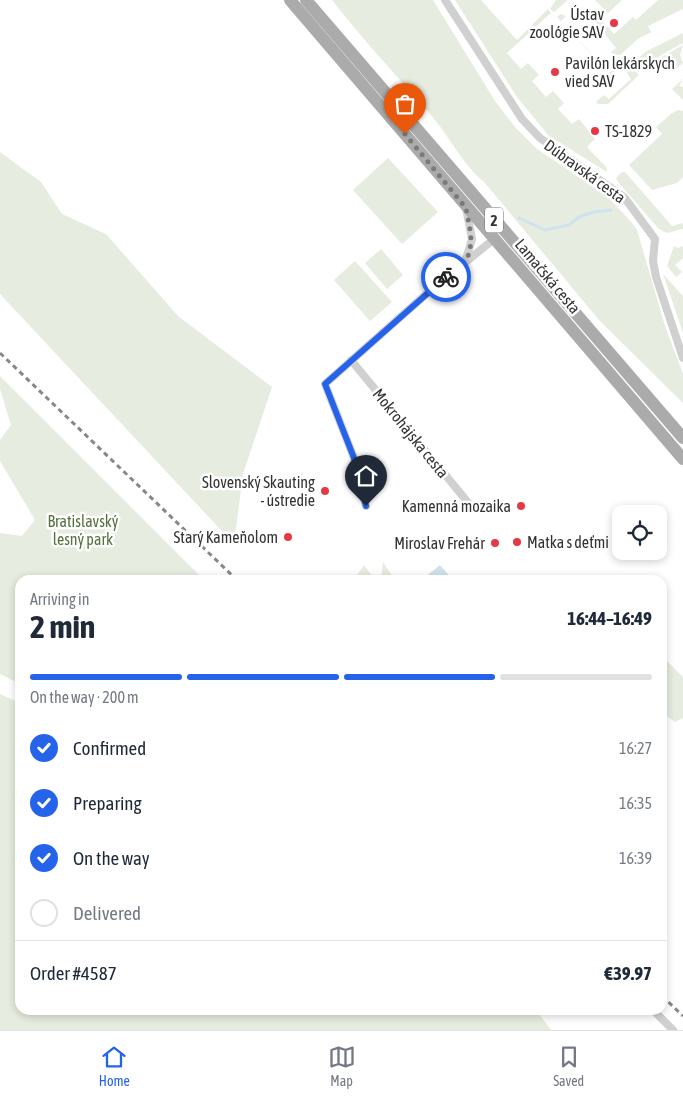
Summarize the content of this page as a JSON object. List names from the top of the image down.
{
  "streets": {
    "main road": ["2", "Lamačská cesta"],
    "street": ["Dúbravská cesta", "Mokrohájska cesta"]
  },
  "parks": ["Bratislavský lesný park"],
  "places": [
    "Ústav zoológie SAV",
    "Pavilón lekárskych vied SAV",
    "TS-1829",
    "Slovenský Skauting - ústredie",
    "Kamenná mozaika",
    "Starý Kameňolom",
    "Matka s deťmi",
    "Miroslav Frehár"
  ],
  "page": {
    "heading": ["2 min", "Arriving in", "16:44–16:49"],
    "panel": ["Order #4587", "€39.97"],
    "bar": "On the way · 200 m",
    "list": [
      ["Confirmed", "16:27"],
      ["Preparing", "16:35"],
      ["On the way", "16:39"],
      "Delivered"
    ],
    "tabs": ["Home", "Map", "Saved"]
  }
}
